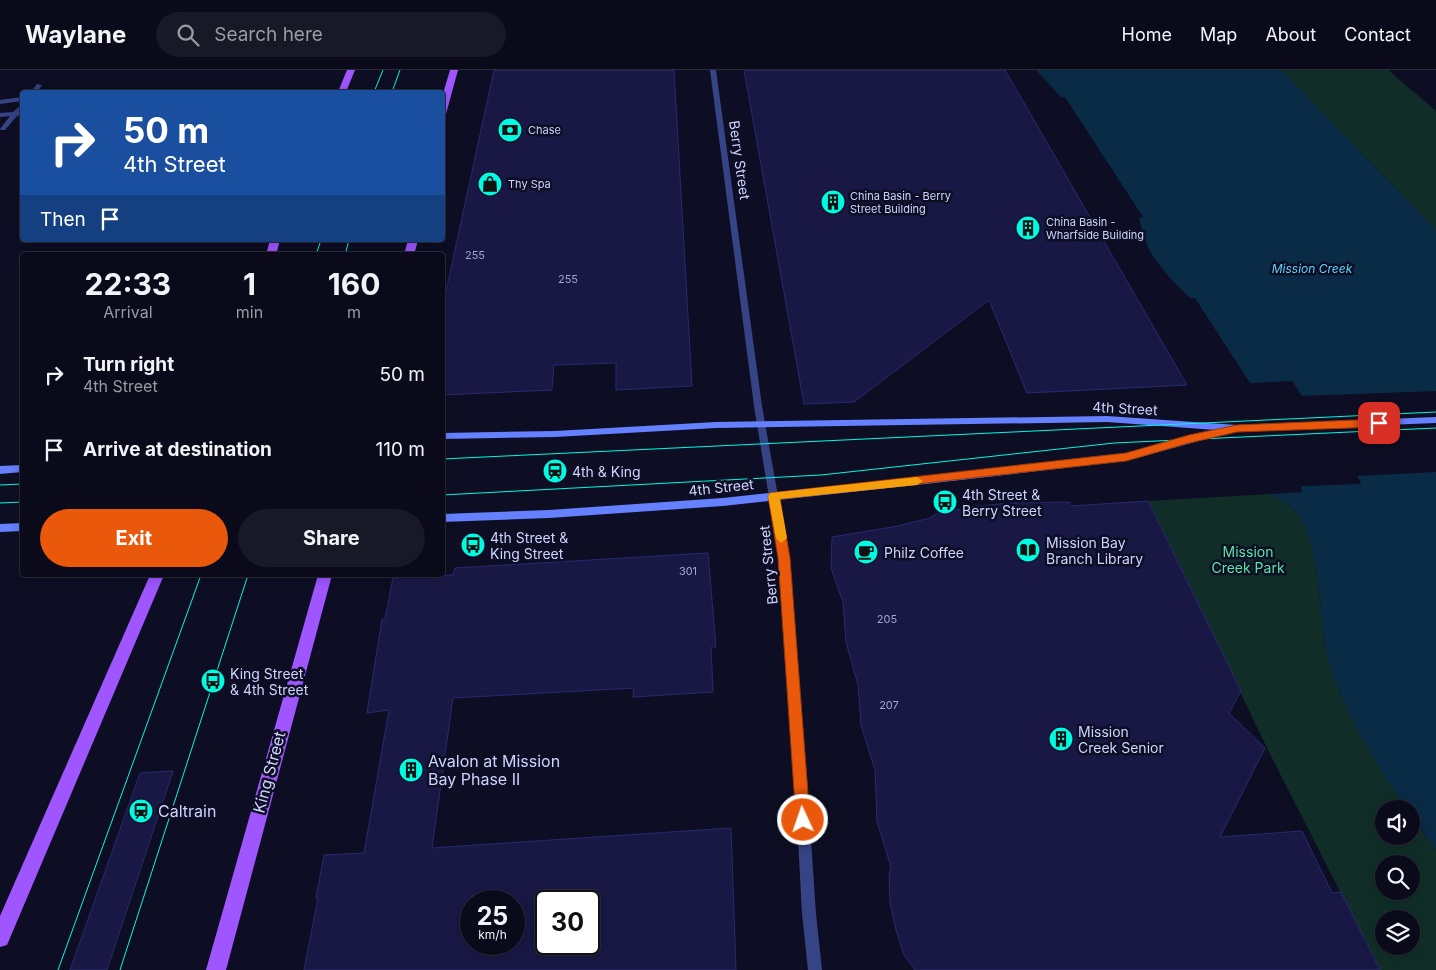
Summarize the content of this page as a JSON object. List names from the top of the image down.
{
  "streets": {
    "main road": ["4th Street", "King Street"],
    "street": ["Berry Street"]
  },
  "crossings": [
    ["Berry Street", "4th Street"]
  ],
  "water": ["Mission Creek"],
  "parks": ["Mission Creek Park"],
  "places": {
    "bank": ["Chase"],
    "shop": ["Thy Spa"],
    "building": [
      "China Basin - Berry Street Building",
      "China Basin - Wharfside Building",
      "Mission Creek Senior",
      "Avalon at Mission Bay Phase II"
    ],
    "station": ["4th & King", "Caltrain"],
    "bus stop": ["4th Street & Berry Street", "4th Street & King Street", "King Street & 4th Street"],
    "library": ["Mission Bay Branch Library"],
    "cafe": ["Philz Coffee"]
  },
  "house_numbers": [
    "255",
    "255",
    "301",
    "205",
    "207"
  ],
  "page": {
    "header": "Waylane",
    "search": "Search here",
    "nav": [
      "Home",
      "Map",
      "About",
      "Contact"
    ],
    "turn": ["50 m", "4th Street"],
    "then": "Then",
    "eta": [
      "22:33",
      "Arrival",
      "1",
      "min",
      "160",
      "m"
    ],
    "list": [
      {
        "name": "Turn right",
        "note": "4th Street",
        "value": "50 m"
      },
      {
        "name": "Arrive at destination",
        "value": "110 m"
      }
    ],
    "buttons": ["Exit", "Share"],
    "speed": "25 km/h",
    "limit": "30"
  }
}
